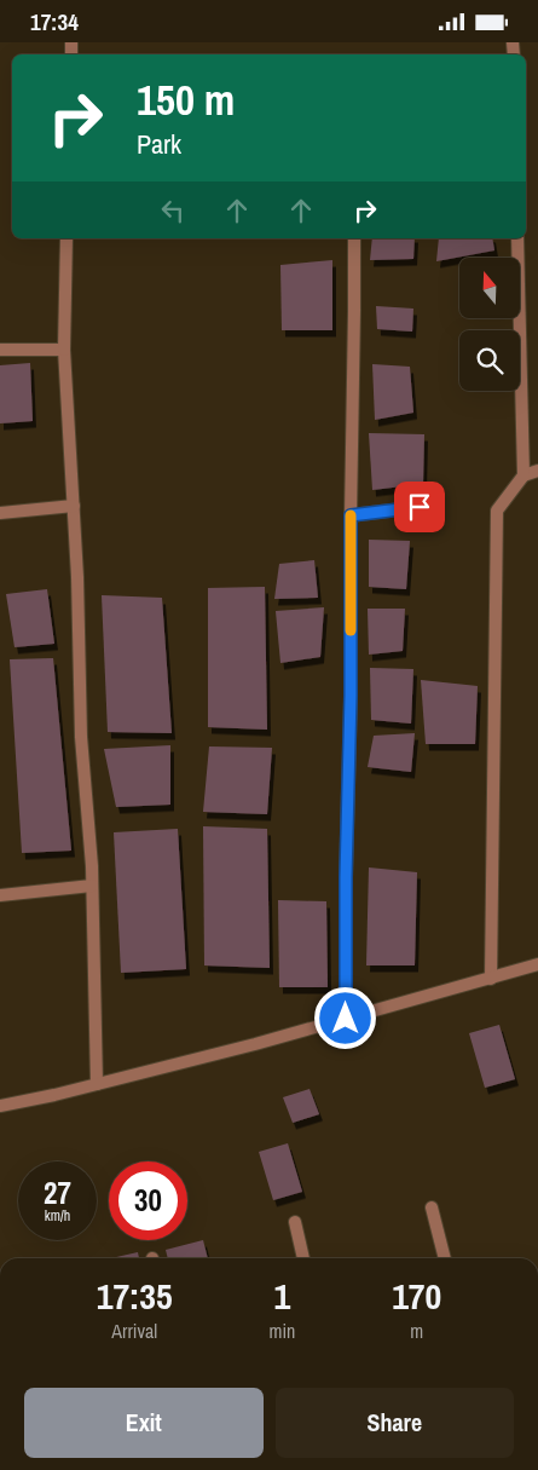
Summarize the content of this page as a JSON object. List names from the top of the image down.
{
  "north": "top",
  "page": {
    "status": "17:34",
    "turn": ["150 m", "Park"],
    "speed": "27 km/h",
    "limit": "30",
    "eta": [
      "17:35",
      "Arrival",
      "1",
      "min",
      "170",
      "m"
    ],
    "buttons": ["Exit", "Share"]
  }
}
